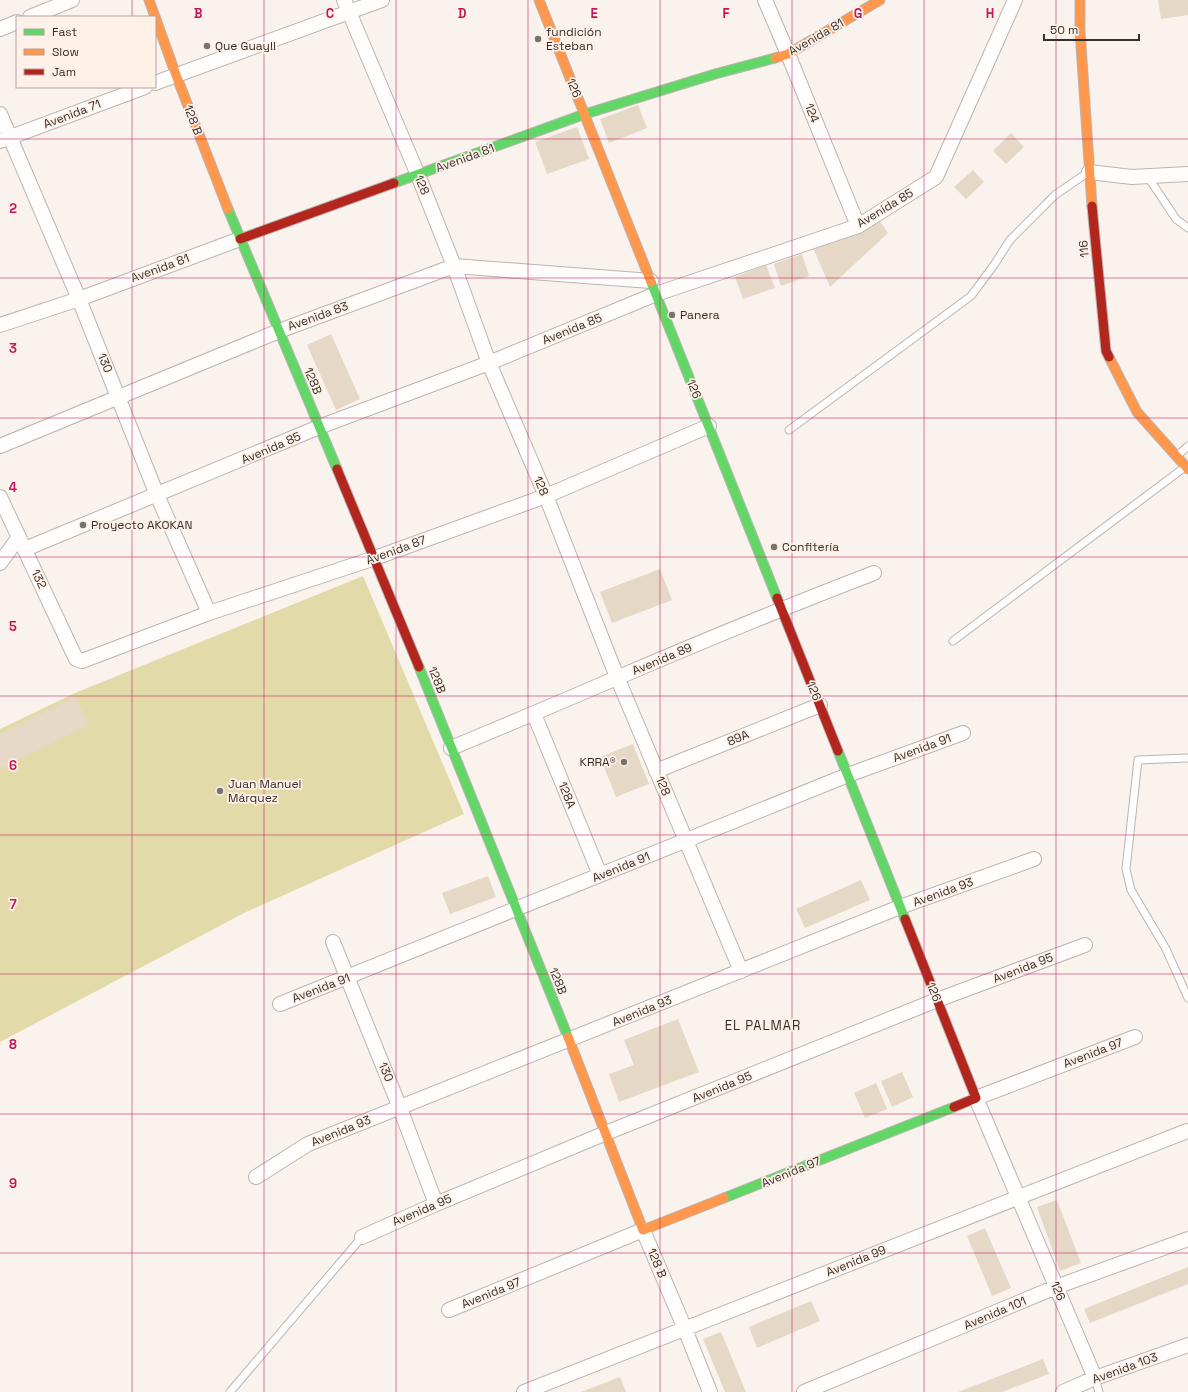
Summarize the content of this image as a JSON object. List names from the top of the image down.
{
  "streets": {
    "street": [
      "Avenida 81",
      "126",
      "124",
      "Avenida 71",
      "128 B",
      "128",
      "Avenida 85",
      "116",
      "Avenida 83",
      "130",
      "128B",
      "Avenida 87",
      "132",
      "Avenida 89",
      "89A",
      "Avenida 91",
      "128A",
      "Avenida 93",
      "Avenida 95",
      "Avenida 97",
      "Avenida 99",
      "Avenida 101",
      "Avenida 103"
    ]
  },
  "crossings": [
    ["Avenida 81", "126"],
    ["Avenida 81", "124"],
    ["Avenida 81", "128 B"],
    ["Avenida 81", "128"],
    ["Avenida 81", "130"],
    ["Avenida 81", "128B"],
    ["126", "Avenida 85"],
    ["126", "Avenida 83"],
    ["126", "Avenida 87"],
    ["126", "Avenida 89"],
    ["126", "89A"],
    ["126", "Avenida 91"],
    ["126", "Avenida 93"],
    ["126", "Avenida 95"],
    ["126", "Avenida 97"],
    ["126", "Avenida 99"],
    ["126", "Avenida 101"],
    ["126", "Avenida 103"],
    ["124", "Avenida 85"],
    ["Avenida 71", "130"],
    ["128 B", "128B"],
    ["128 B", "Avenida 95"],
    ["128 B", "Avenida 97"],
    ["128 B", "Avenida 99"],
    ["128", "Avenida 85"],
    ["128", "Avenida 83"],
    ["128", "Avenida 87"],
    ["128", "Avenida 89"],
    ["128", "89A"],
    ["128", "Avenida 91"],
    ["128", "Avenida 93"],
    ["Avenida 85", "Avenida 83"],
    ["Avenida 85", "130"],
    ["Avenida 85", "128B"],
    ["Avenida 85", "132"],
    ["Avenida 83", "130"],
    ["Avenida 83", "128B"],
    ["130", "Avenida 87"],
    ["130", "Avenida 91"],
    ["130", "Avenida 93"],
    ["130", "Avenida 95"],
    ["128B", "Avenida 87"],
    ["128B", "Avenida 89"],
    ["128B", "Avenida 91"],
    ["128B", "Avenida 93"],
    ["128B", "Avenida 95"],
    ["Avenida 87", "132"],
    ["Avenida 89", "128A"],
    ["Avenida 91", "128A"]
  ],
  "districts": ["EL PALMAR"],
  "places": [
    "fundición Esteban",
    "Que Guay!!",
    "Panera",
    "Proyecto AKOKAN",
    "Confitería",
    "KRRA®",
    "Juan Manuel Márquez"
  ],
  "legend": ["Fast", "Slow", "Jam"],
  "scale_bar": "50 m",
  "grid": {
    "columns": [
      "B",
      "C",
      "D",
      "E",
      "F",
      "G",
      "H"
    ],
    "rows": [
      "2",
      "3",
      "4",
      "5",
      "6",
      "7",
      "8",
      "9"
    ]
  }
}
